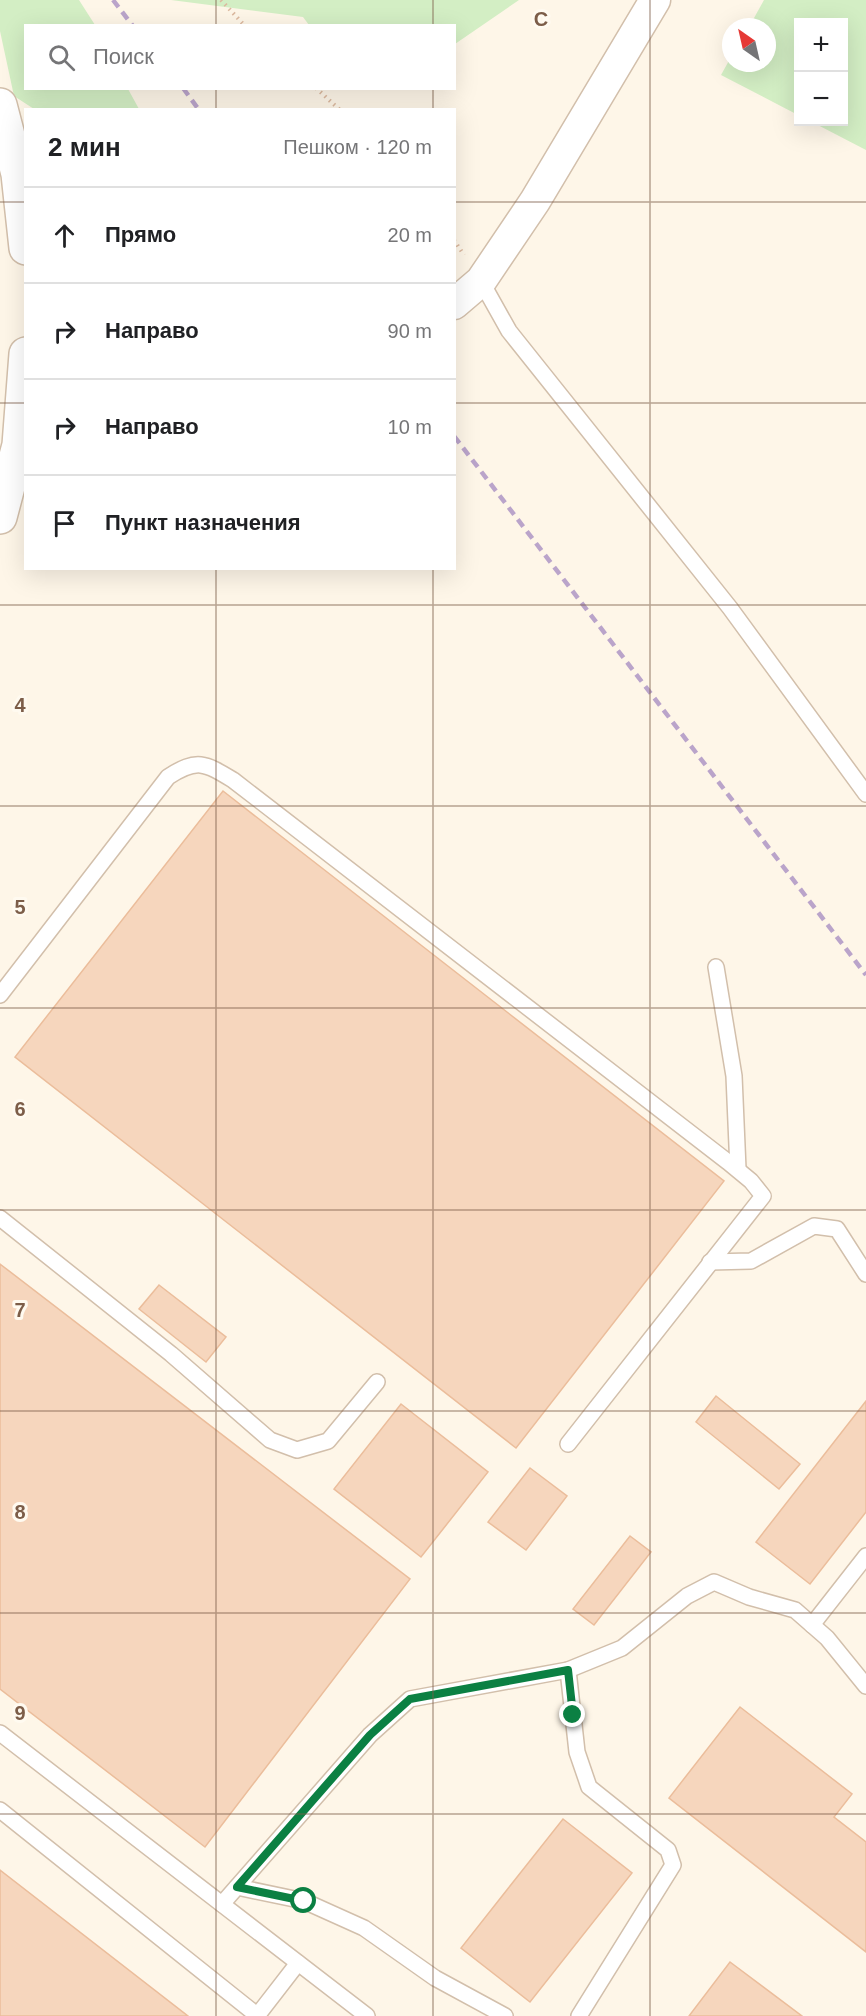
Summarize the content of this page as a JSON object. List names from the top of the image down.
{
  "north": "top left",
  "page": {
    "map_buttons": ["+", "−"],
    "search": "Поиск",
    "heading": ["2 мин", "Пешком · 120 m"],
    "list": [
      ["Прямо", "20 m"],
      ["Направо", "90 m"],
      ["Направо", "10 m"],
      "Пункт назначения"
    ]
  },
  "grid": {
    "columns": ["C"],
    "rows": [
      "4",
      "5",
      "6",
      "7",
      "8",
      "9"
    ]
  }
}
